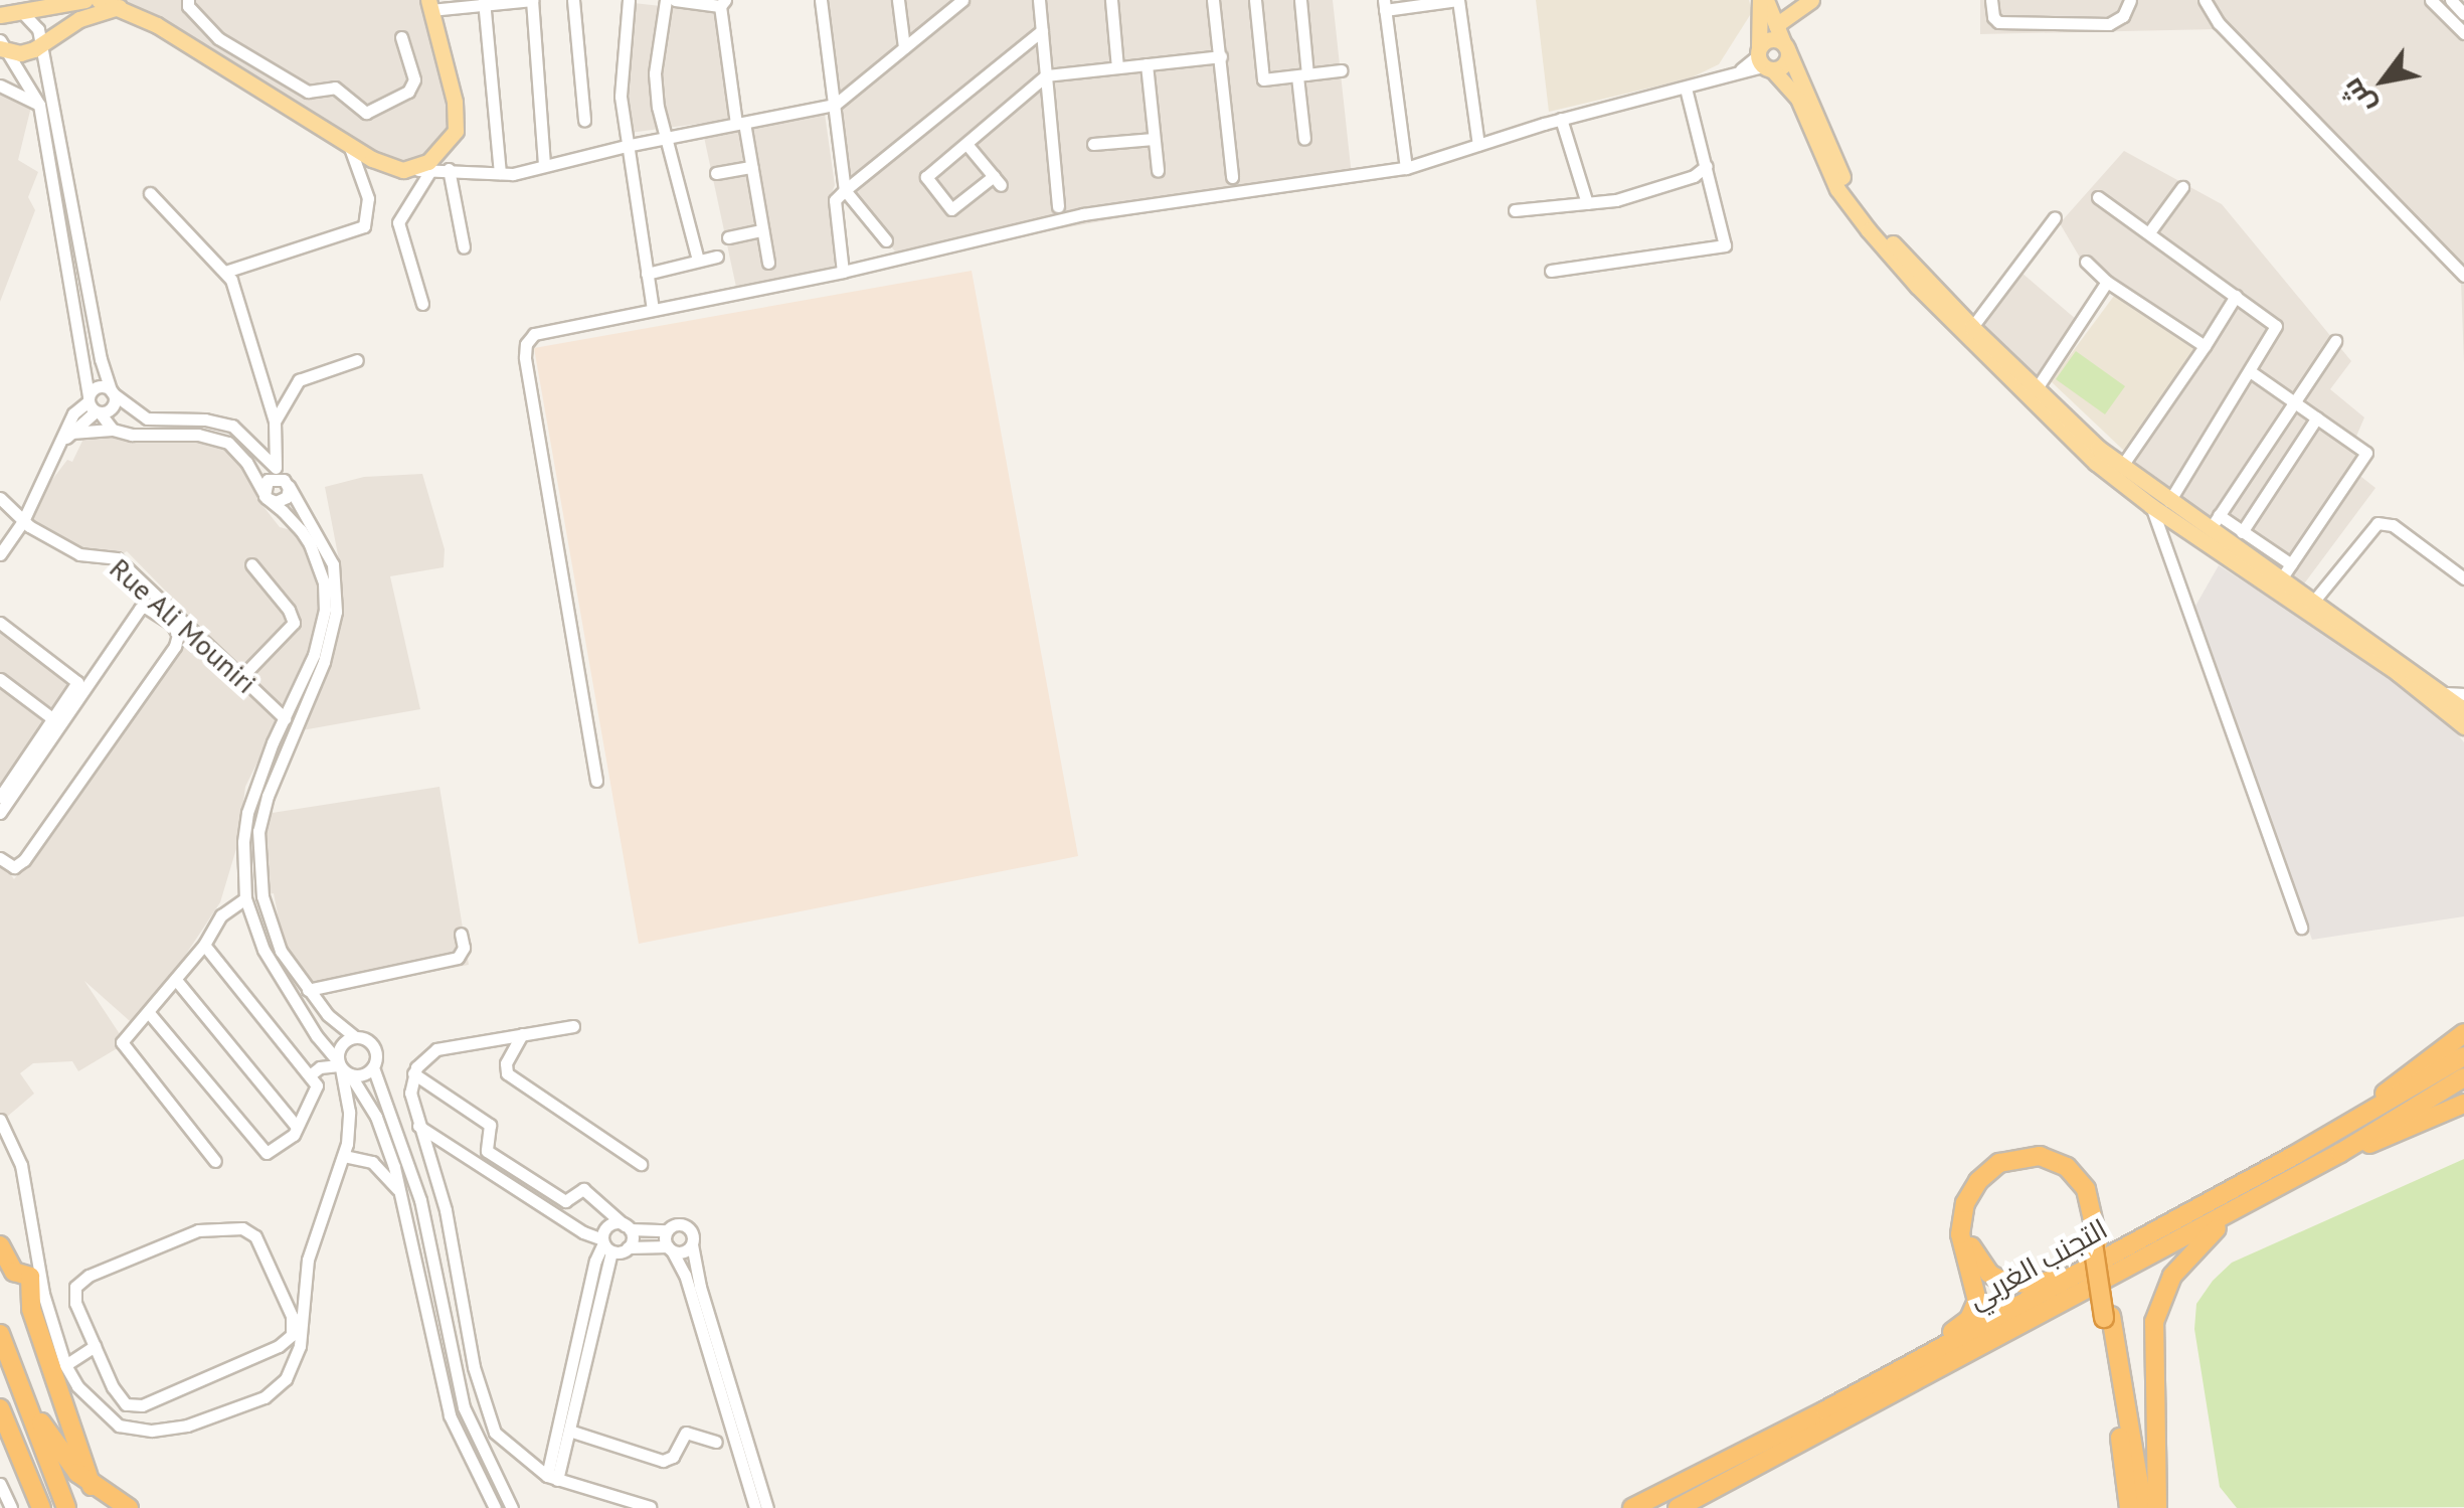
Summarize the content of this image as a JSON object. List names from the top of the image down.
{
  "streets": {
    "highway": ["التجنب الغربي"],
    "street": ["Rue Ali Mouniri"]
  },
  "north": "bottom left"
}
